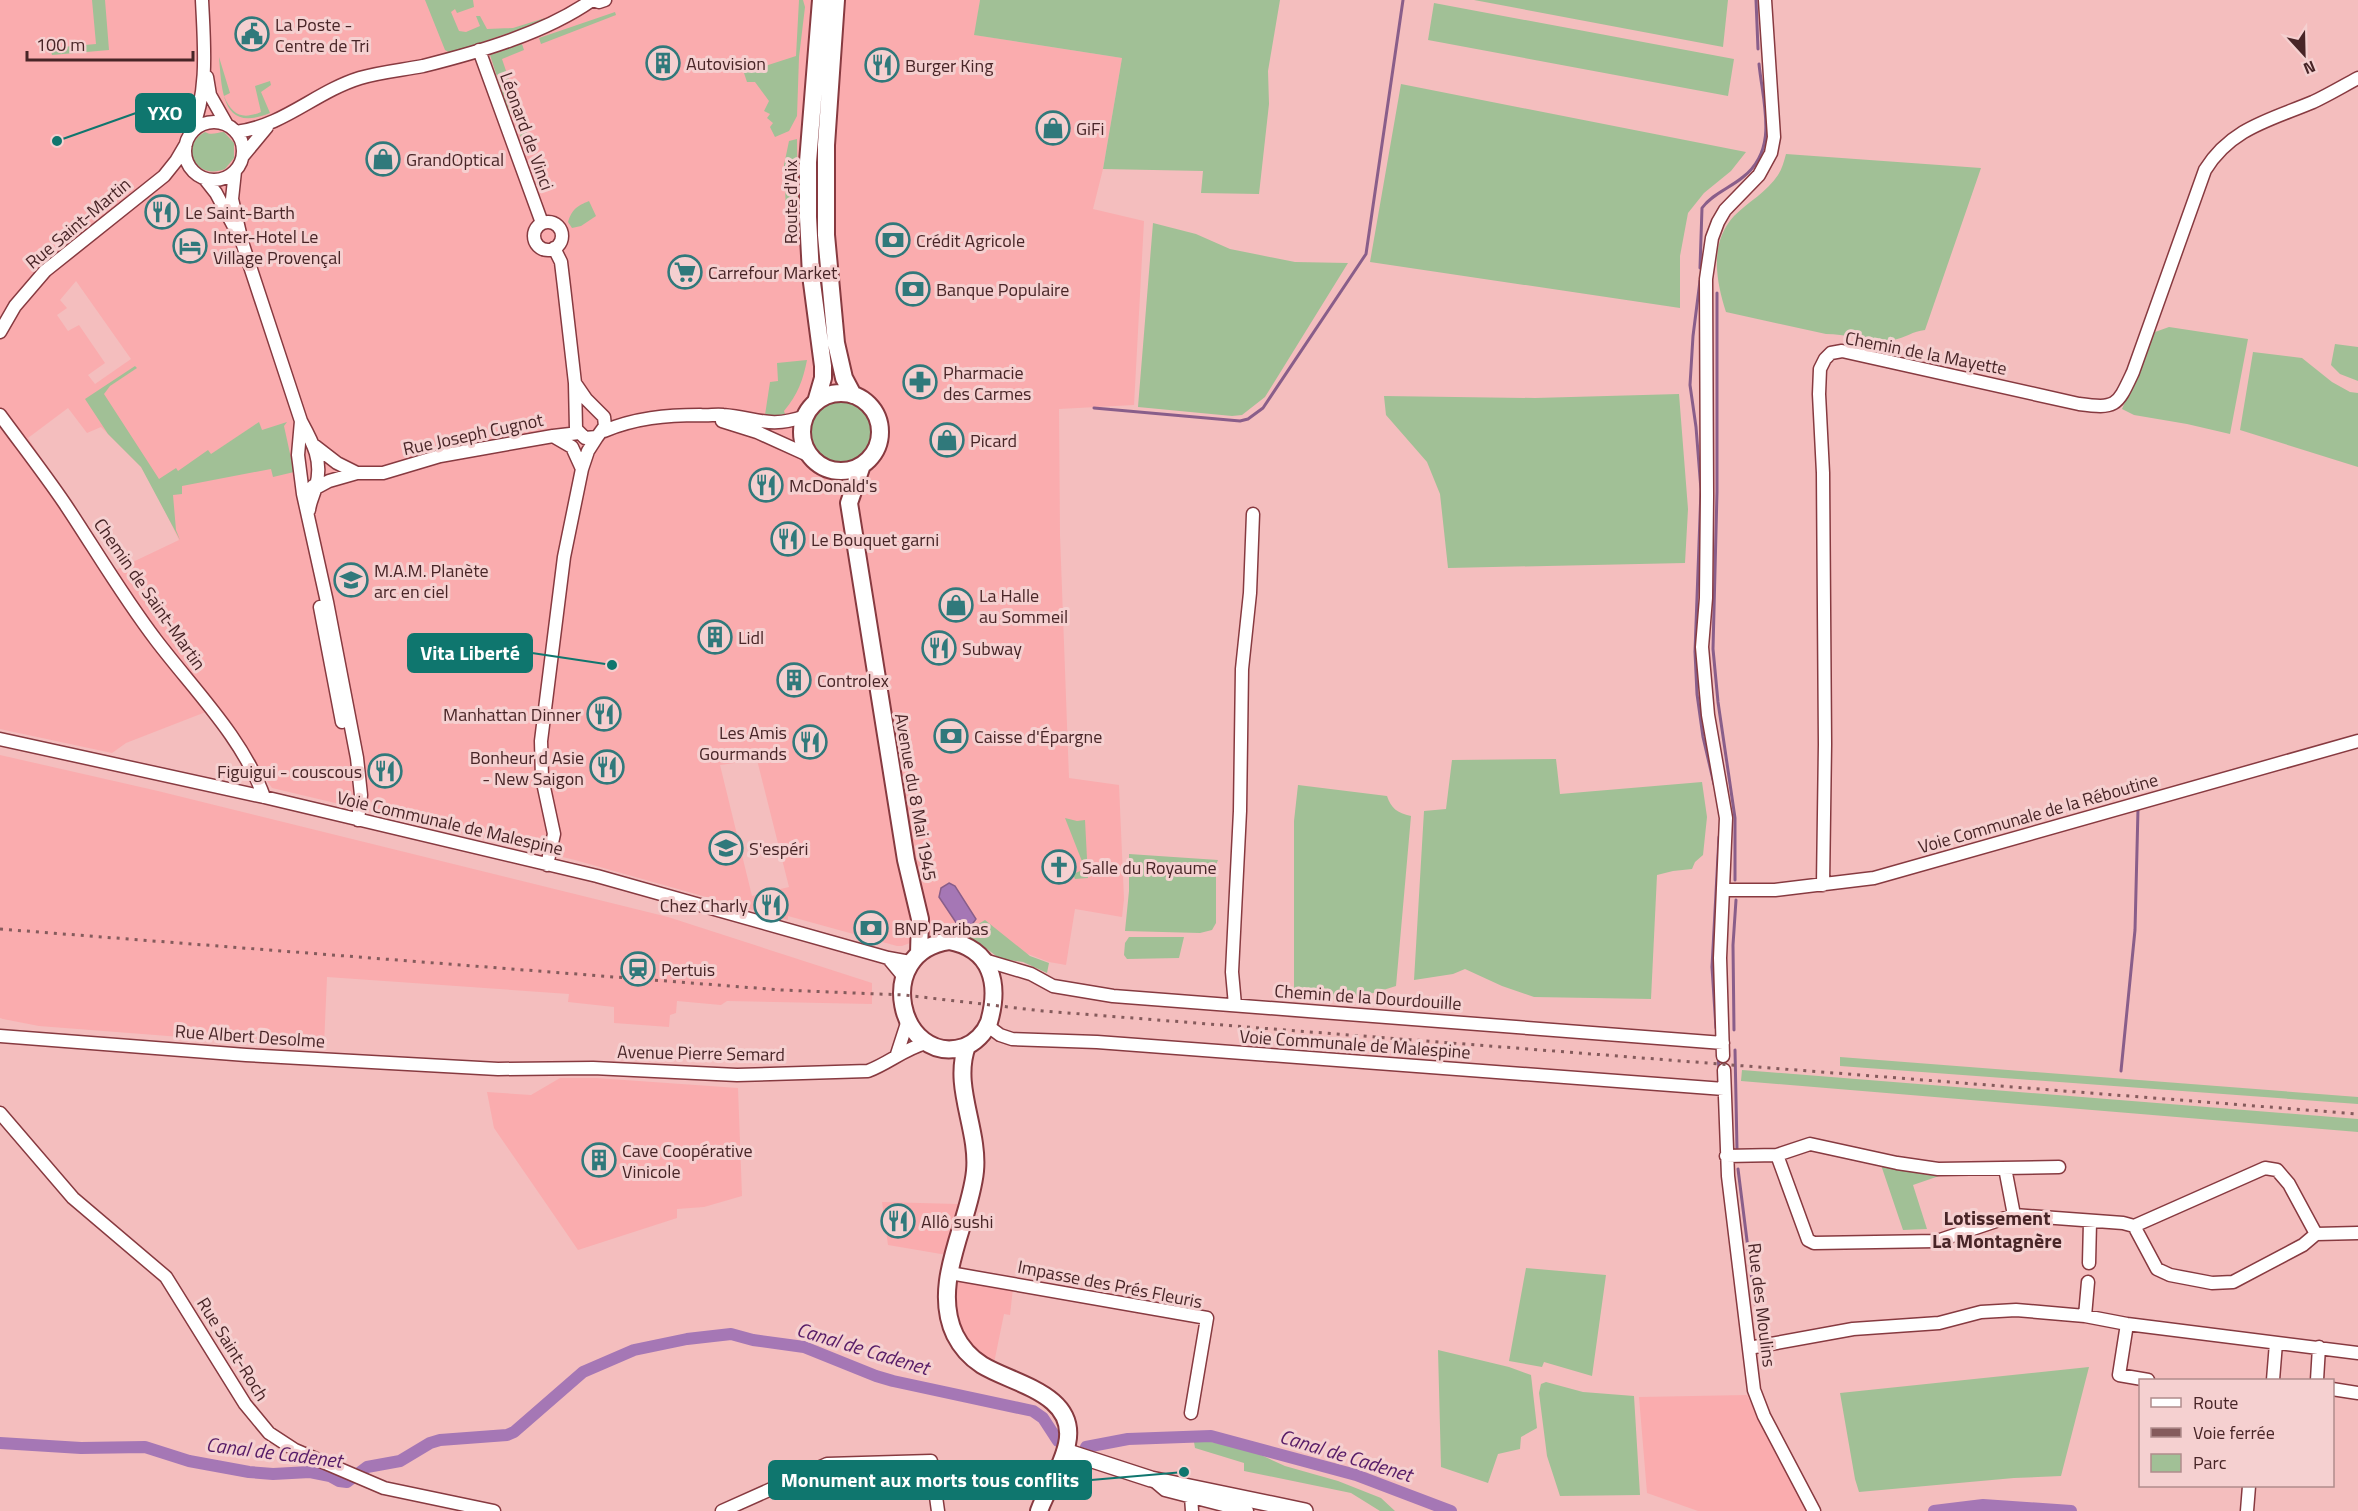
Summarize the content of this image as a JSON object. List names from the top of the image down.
{
  "streets": {
    "main road": ["Route d'Aix", "Avenue du 8 Mai 1945"],
    "street": [
      "Léonard de Vinci",
      "Rue Saint-Martin",
      "Chemin de la Mayette",
      "Rue Joseph Cugnot",
      "Chemin de Saint-Martin",
      "Voie Communale de la Réboutine",
      "Voie Communale de Malespine",
      "Chemin de la Dourdouille",
      "Rue Albert Desolme",
      "Avenue Pierre Semard",
      "Impasse des Prés Fleuris",
      "Rue des Moulins",
      "Rue Saint-Roch"
    ]
  },
  "crossings": [
    ["Route d'Aix", "Avenue du 8 Mai 1945"],
    ["Chemin de la Mayette", "Voie Communale de la Réboutine"],
    ["Chemin de Saint-Martin", "Voie Communale de Malespine"],
    ["Avenue du 8 Mai 1945", "Voie Communale de Malespine"],
    ["Avenue du 8 Mai 1945", "Chemin de la Dourdouille"],
    ["Avenue du 8 Mai 1945", "Avenue Pierre Semard"],
    ["Voie Communale de Malespine", "Chemin de la Dourdouille"],
    ["Voie Communale de Malespine", "Avenue Pierre Semard"],
    ["Voie Communale de Malespine", "Rue des Moulins"],
    ["Chemin de la Dourdouille", "Avenue Pierre Semard"],
    ["Rue Albert Desolme", "Avenue Pierre Semard"]
  ],
  "districts": ["Lotissement La Montagnère"],
  "water": ["Canal de Cadenet"],
  "places": {
    "public building": ["La Poste - Centre de Tri"],
    "building": [
      "Autovision",
      "Lidl",
      "Controlex",
      "Cave Coopérative Vinicole"
    ],
    "restaurant": [
      "Burger King",
      "Le Saint-Barth",
      "McDonald's",
      "Le Bouquet garni",
      "Subway",
      "Manhattan Dinner",
      "Les Amis Gourmands",
      "Bonheur d Asie - New Saigon",
      "Figuigui - couscous",
      "Chez Charly",
      "Allô sushi"
    ],
    "shop": [
      "GiFi",
      "GrandOptical",
      "Picard",
      "La Halle au Sommeil"
    ],
    "other": ["YXO", "Vita Liberté", "Monument aux morts tous conflits"],
    "bank": [
      "Crédit Agricole",
      "Banque Populaire",
      "Caisse d'Épargne",
      "BNP Paribas"
    ],
    "hotel": ["Inter-Hotel Le Village Provençal"],
    "supermarket": ["Carrefour Market"],
    "pharmacy": ["Pharmacie des Carmes"],
    "school or university": ["M.A.M. Planète arc en ciel", "S'espéri"],
    "church": ["Salle du Royaume"],
    "station": ["Pertuis"]
  },
  "legend": ["Route", "Voie ferrée", "Parc"],
  "scale_bar": "100 m",
  "north": "bottom"
}
